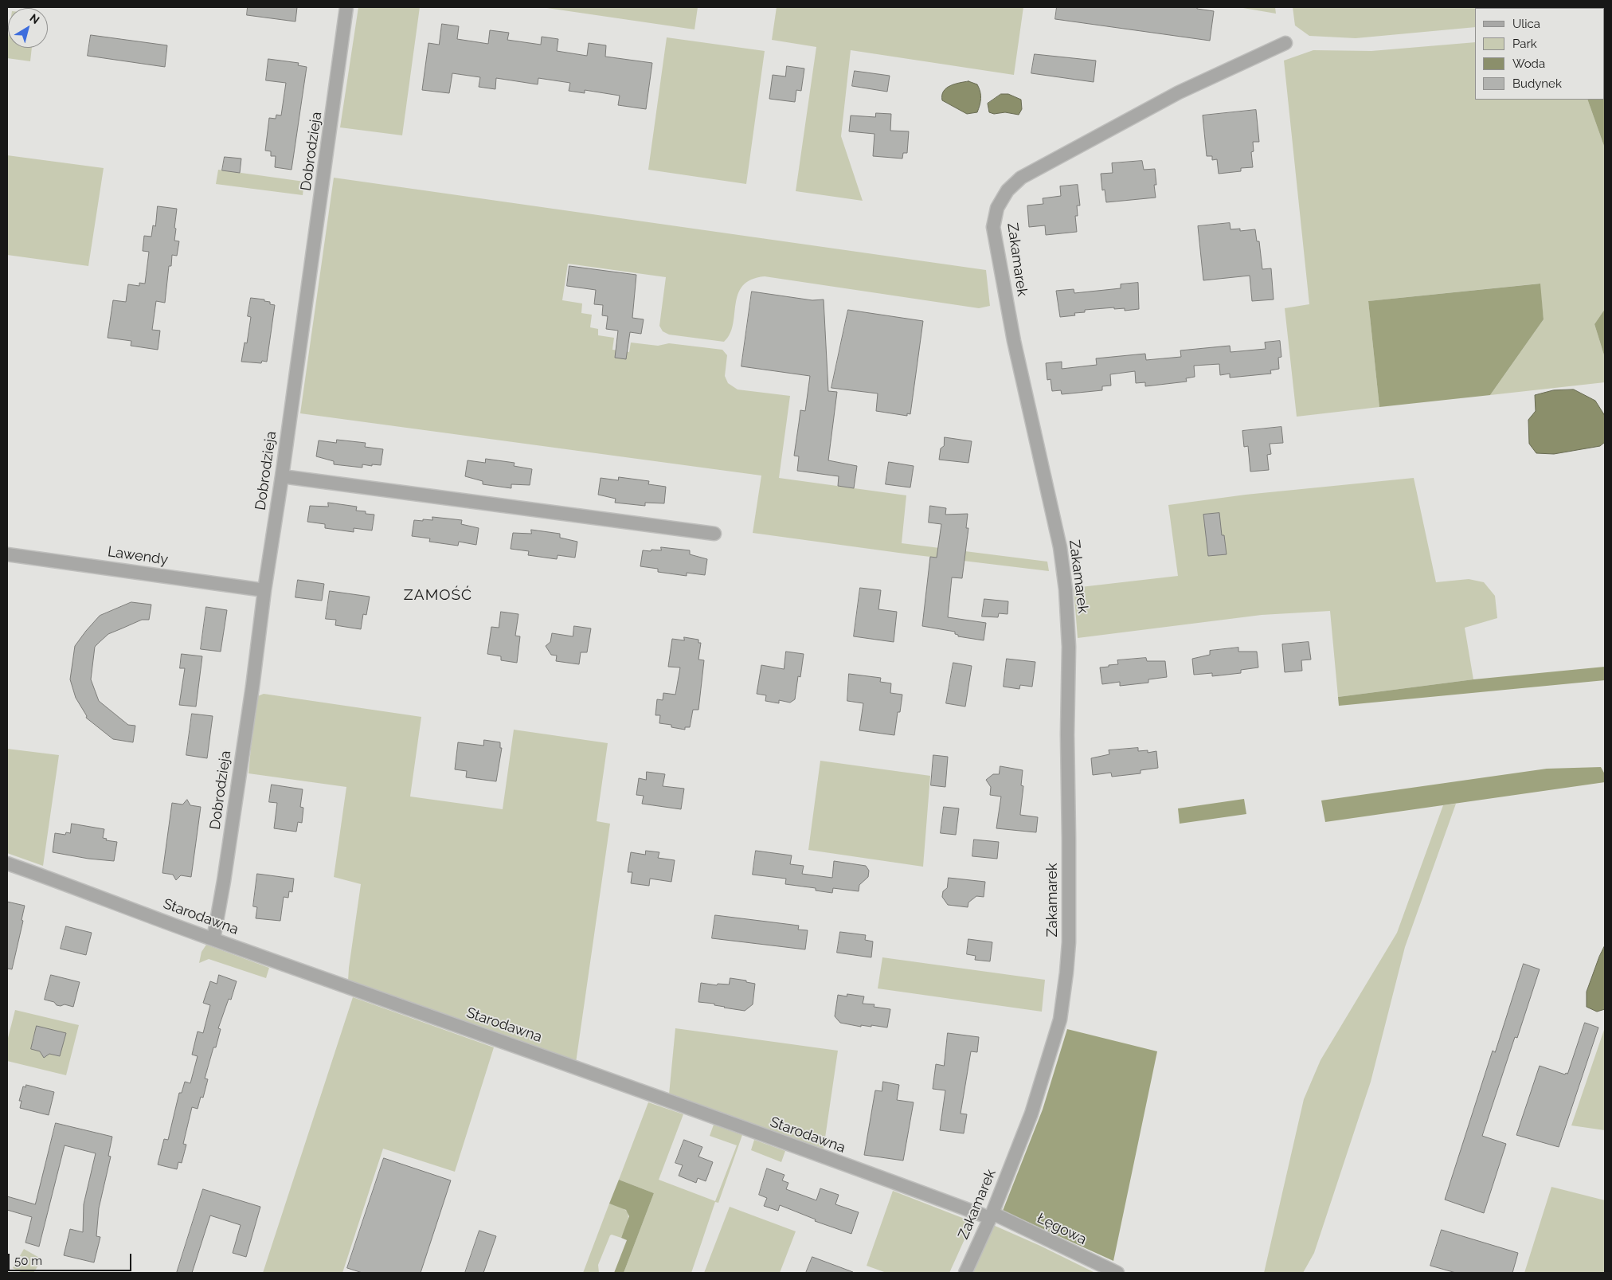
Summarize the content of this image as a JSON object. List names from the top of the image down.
{
  "streets": {
    "street": [
      "Dobrodzieja",
      "Zakamarek",
      "Lawendy",
      "Starodawna",
      "Łęgowa"
    ]
  },
  "crossings": [
    ["Dobrodzieja", "Lawendy"],
    ["Dobrodzieja", "Starodawna"],
    ["Zakamarek", "Starodawna"],
    ["Zakamarek", "Łęgowa"],
    ["Starodawna", "Łęgowa"]
  ],
  "districts": ["ZAMOŚĆ"],
  "legend": [
    "Ulica",
    "Park",
    "Woda",
    "Budynek"
  ],
  "scale_bar": "50 m",
  "north": "top right"
}
